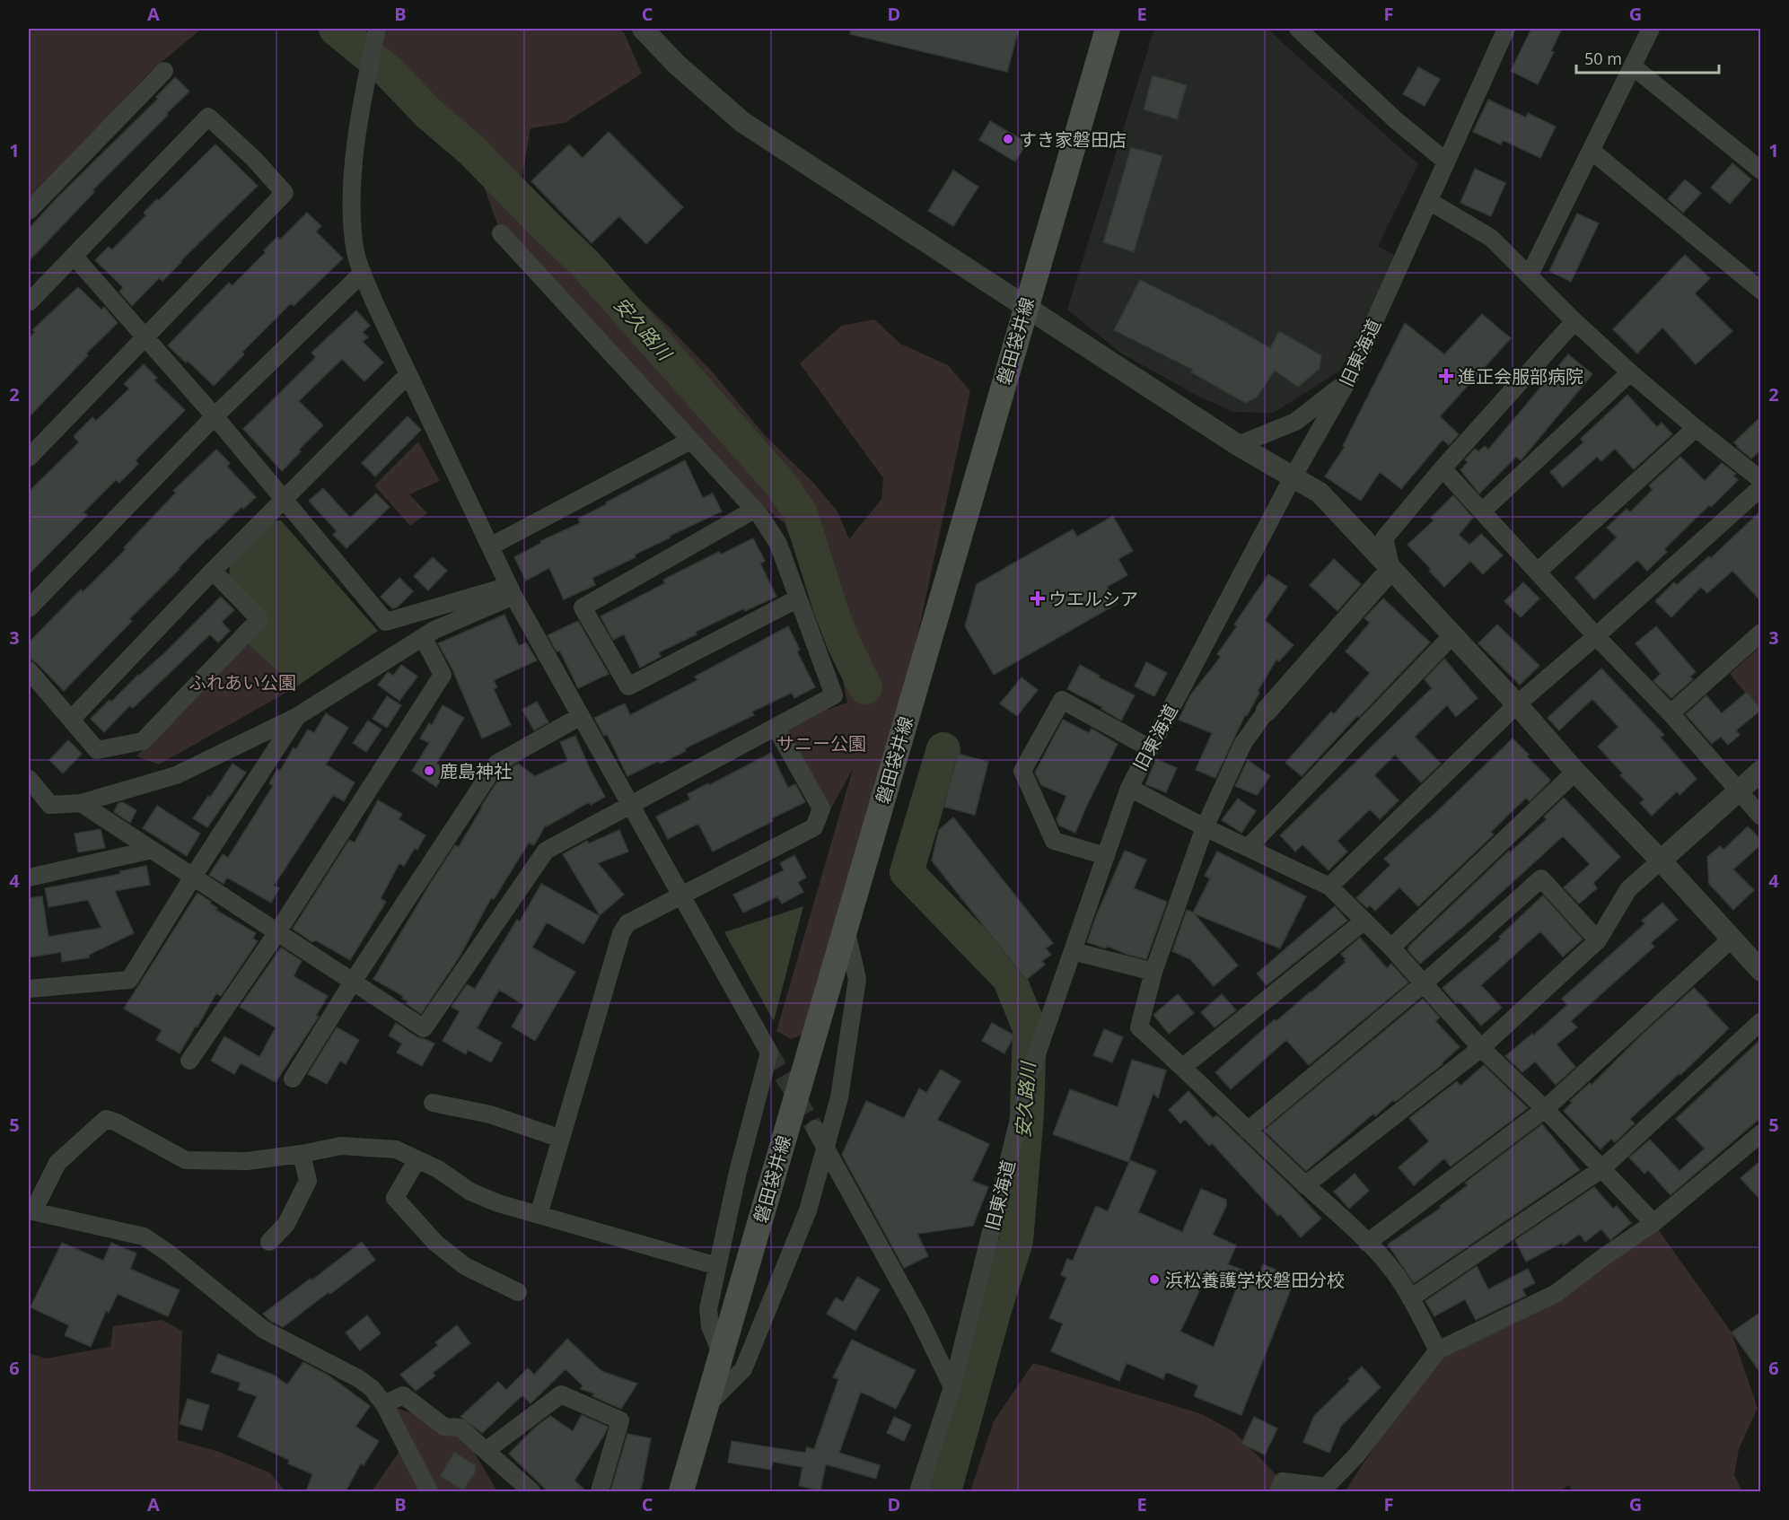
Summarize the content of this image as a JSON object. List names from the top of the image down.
{
  "streets": {
    "main road": ["磐田袋井線"],
    "street": ["旧東海道"]
  },
  "water": ["安久路川"],
  "parks": ["ふれあい公園", "サニー公園"],
  "places": {
    "other": ["すき家磐田店", "鹿島神社", "浜松養護学校磐田分校"],
    "health": ["進正会服部病院", "ウエルシア"]
  },
  "scale_bar": "50 m",
  "grid": {
    "columns": [
      "A",
      "B",
      "C",
      "D",
      "E",
      "F",
      "G"
    ],
    "rows": [
      "1",
      "2",
      "3",
      "4",
      "5",
      "6"
    ]
  }
}
